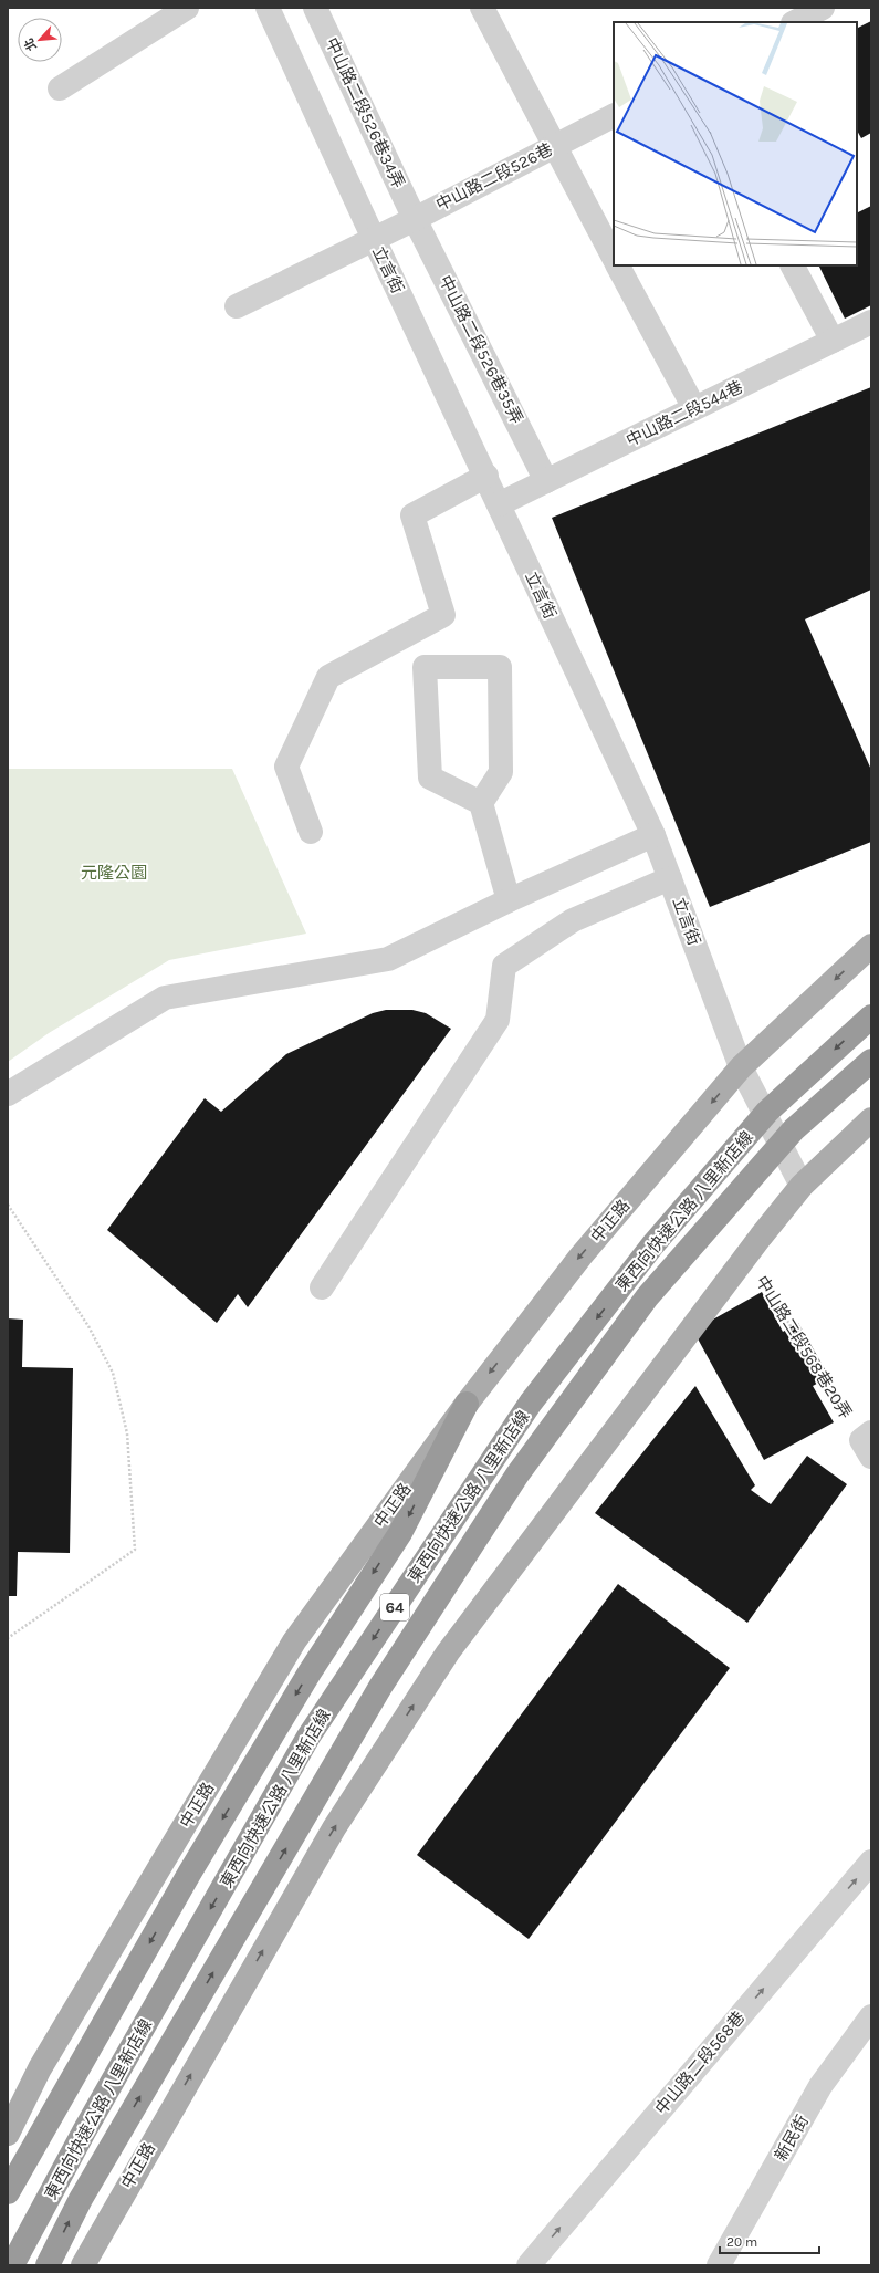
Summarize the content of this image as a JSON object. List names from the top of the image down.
{
  "streets": {
    "highway": ["東西向快速公路 八里新店線", "64"],
    "main road": ["中正路"],
    "street": [
      "中山路二段526巷34弄",
      "中山路二段526巷",
      "立言街",
      "中山路二段526巷35弄",
      "中山路二段544巷",
      "中山路二段568巷",
      "新民街"
    ],
    "path": ["中山路二段568巷20弄"]
  },
  "crossings": [
    ["中山路二段526巷34弄", "中山路二段526巷"],
    ["中山路二段526巷34弄", "中山路二段526巷35弄"],
    ["中山路二段526巷", "立言街"],
    ["中山路二段526巷", "中山路二段526巷35弄"],
    ["立言街", "中山路二段544巷"],
    ["立言街", "中正路"],
    ["中山路二段526巷35弄", "中山路二段544巷"],
    ["中正路", "中山路二段568巷20弄"]
  ],
  "one_way": ["中山路二段568巷"],
  "parks": ["元隆公園"],
  "scale_bar": "20 m",
  "north": "bottom left"
}
